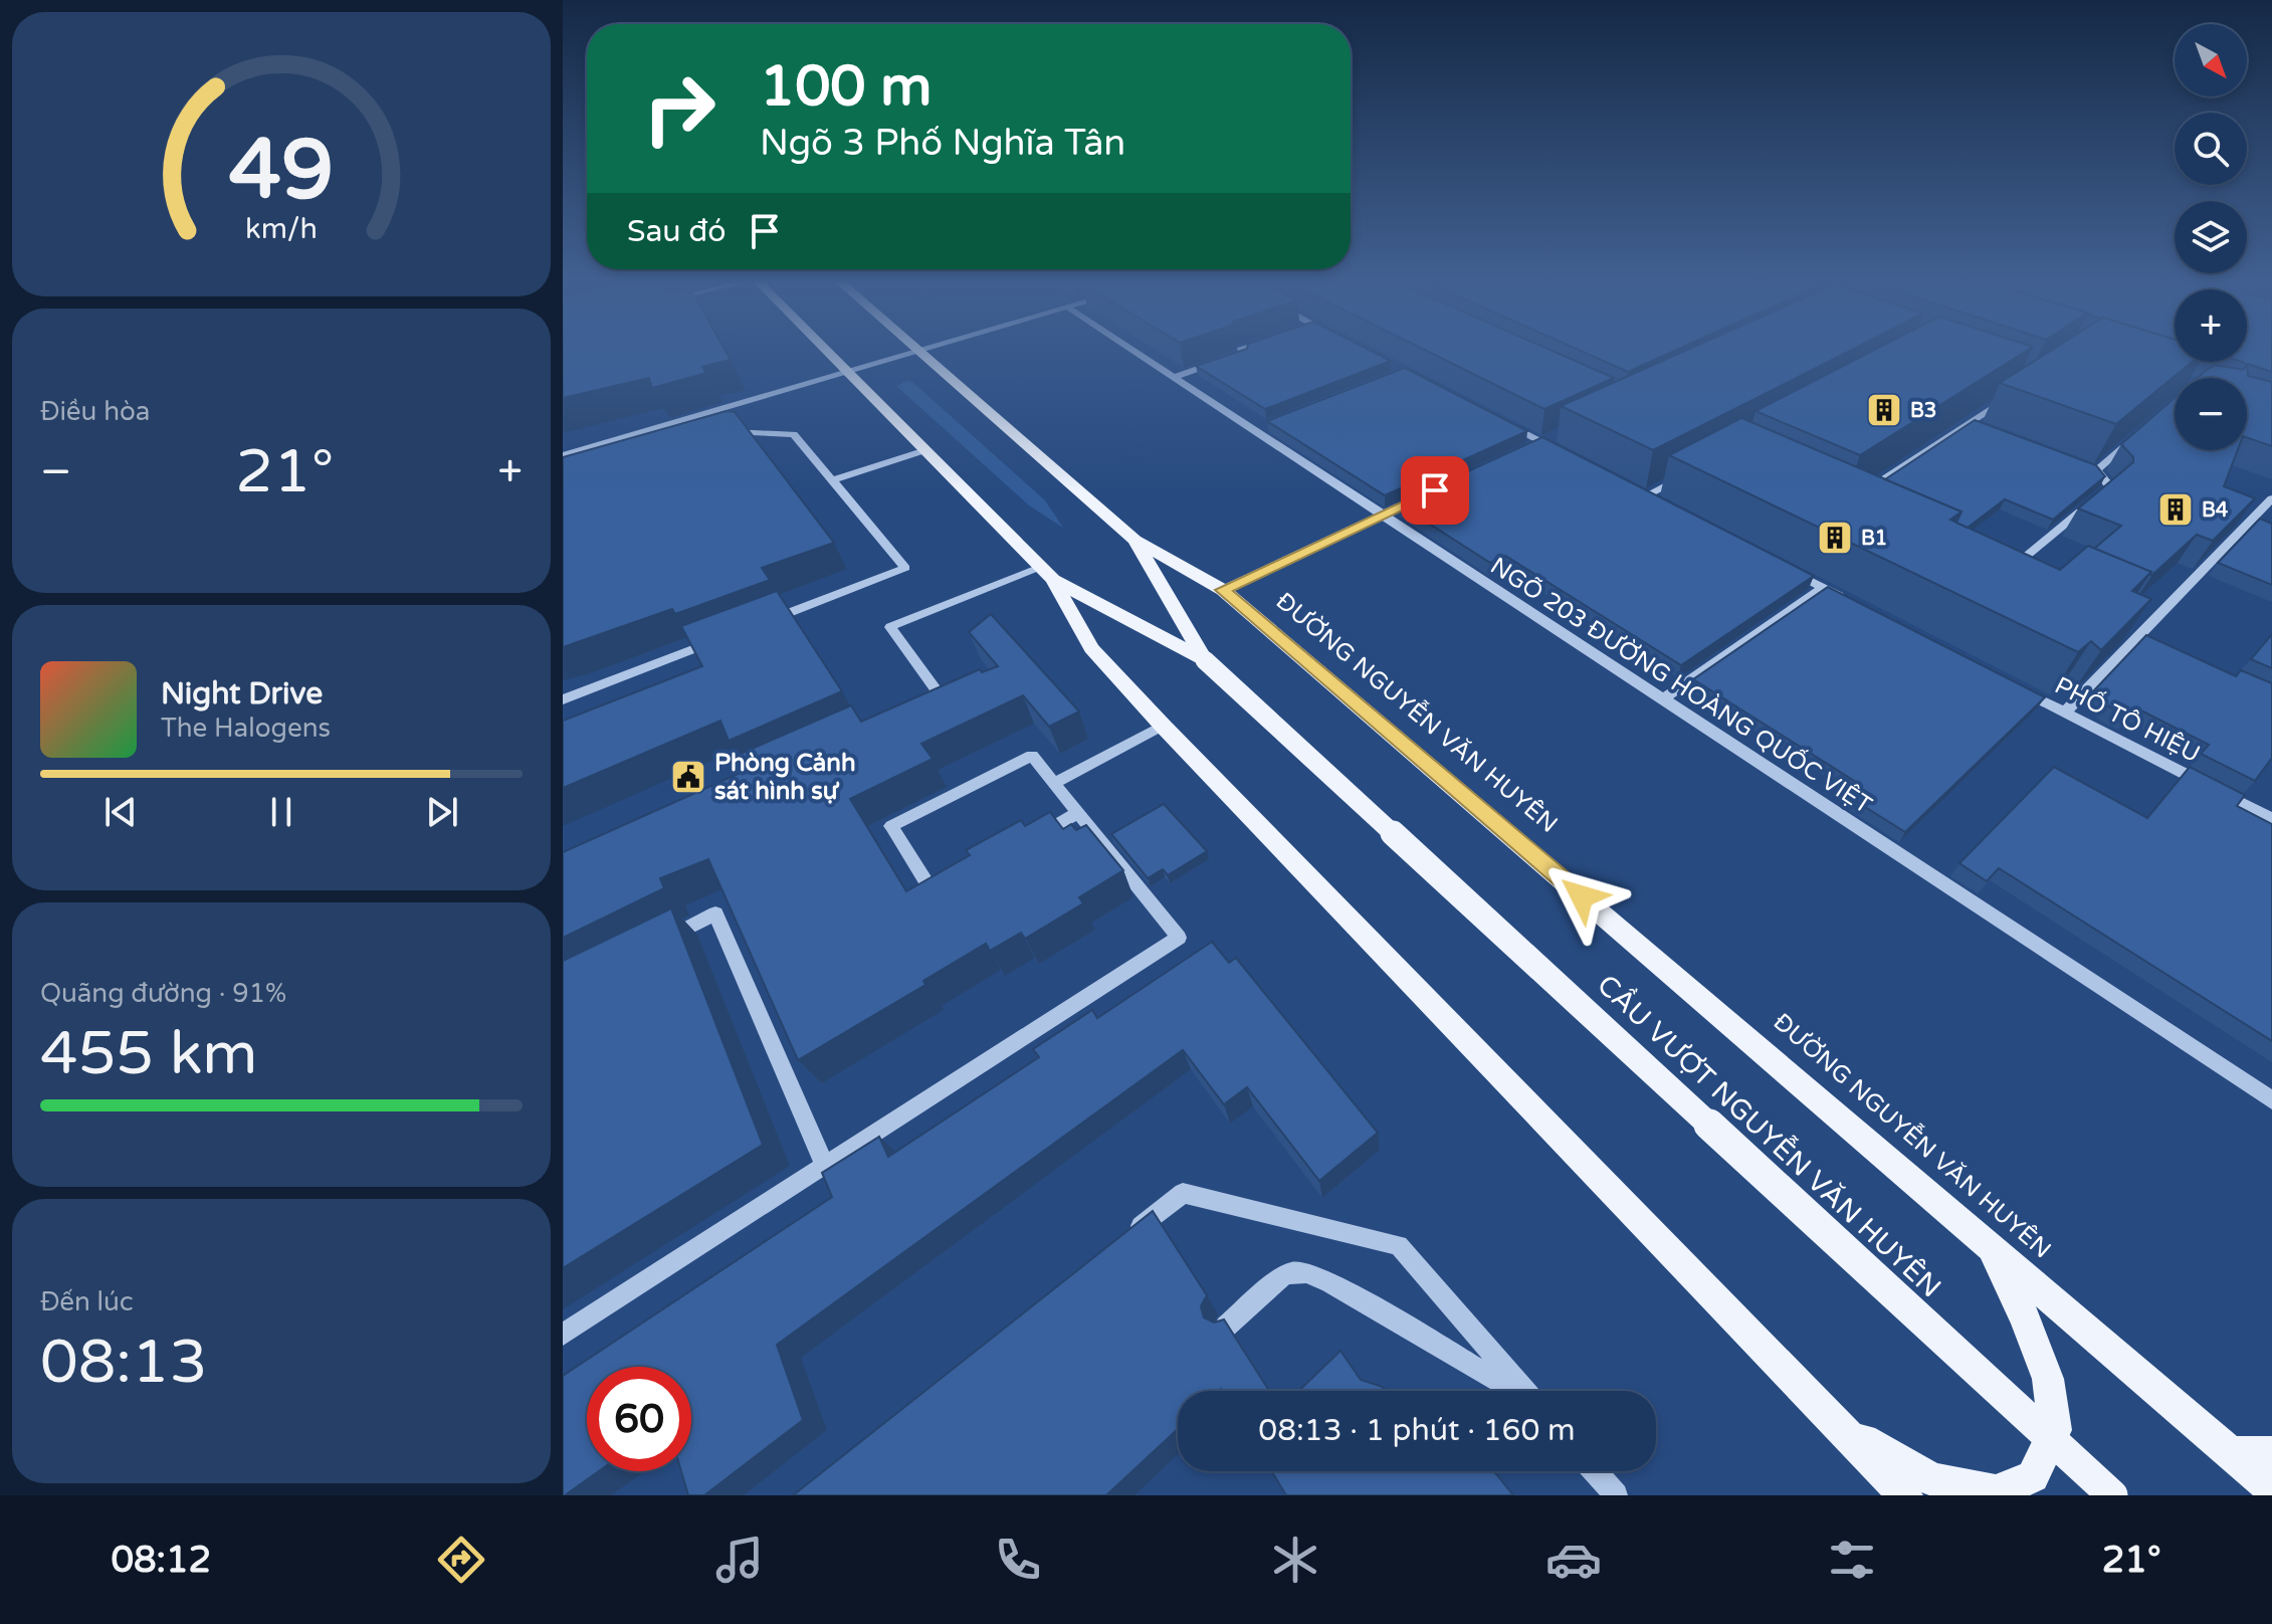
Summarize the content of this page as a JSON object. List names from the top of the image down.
{
  "streets": {
    "main road": ["ĐƯỜNG NGUYỄN VĂN HUYÊN", "CẦU VƯỢT NGUYỄN VĂN HUYÊN"],
    "street": ["NGÕ 203 ĐƯỜNG HOÀNG QUỐC VIỆT", "PHỐ TÔ HIỆU"]
  },
  "crossings": [
    ["ĐƯỜNG NGUYỄN VĂN HUYÊN", "CẦU VƯỢT NGUYỄN VĂN HUYÊN"]
  ],
  "places": {
    "building": ["B3", "B4", "B1"],
    "public building": ["Phòng Cảnh sát hình sự"]
  },
  "north": "bottom right",
  "page": {
    "map_buttons": ["+", "−"],
    "turn": ["100 m", "Ngõ 3 Phố Nghĩa Tân"],
    "then": "Sau đó",
    "tile": [
      "Điều hòa",
      ["Quãng đường · 91%", "455 km"],
      ["Đến lúc", "08:13"]
    ],
    "heat": ["−", "21°", "+"],
    "song": ["Night Drive", "The Halogens"],
    "limit": "60",
    "trip": "08:13 · 1 phút · 160 m",
    "tabs": ["08:12", "21°"],
    "gauge": ["49", "km/h"]
  }
}
